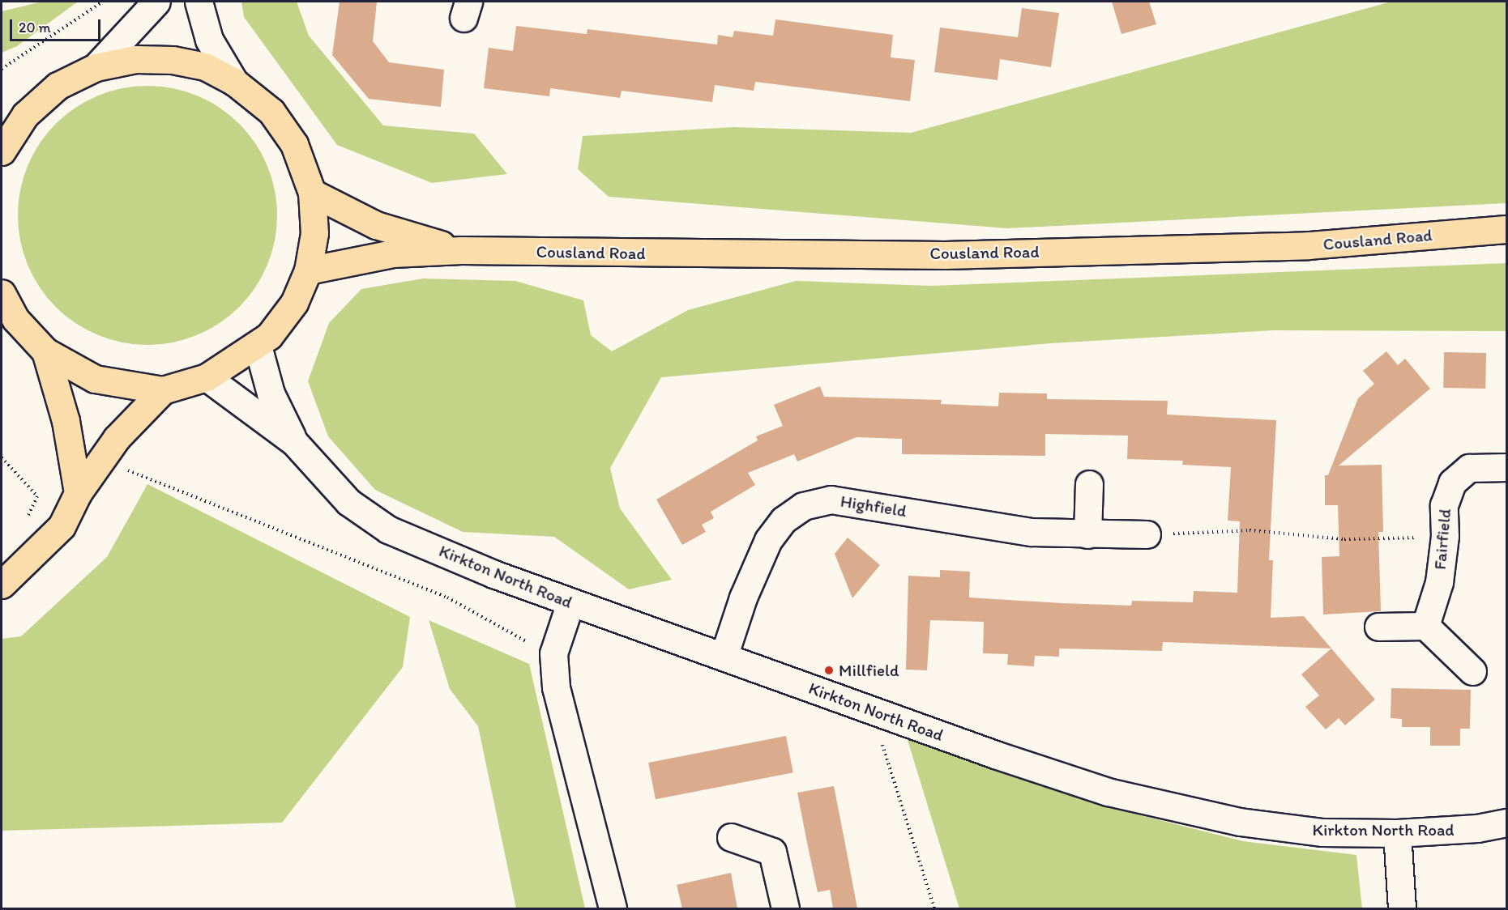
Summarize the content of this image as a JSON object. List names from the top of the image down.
{
  "streets": {
    "main road": ["Cousland Road"],
    "street": ["Highfield", "Fairfield", "Kirkton North Road"]
  },
  "crossings": [
    ["Highfield", "Kirkton North Road"]
  ],
  "places": ["Millfield"],
  "scale_bar": "20 m"
}
